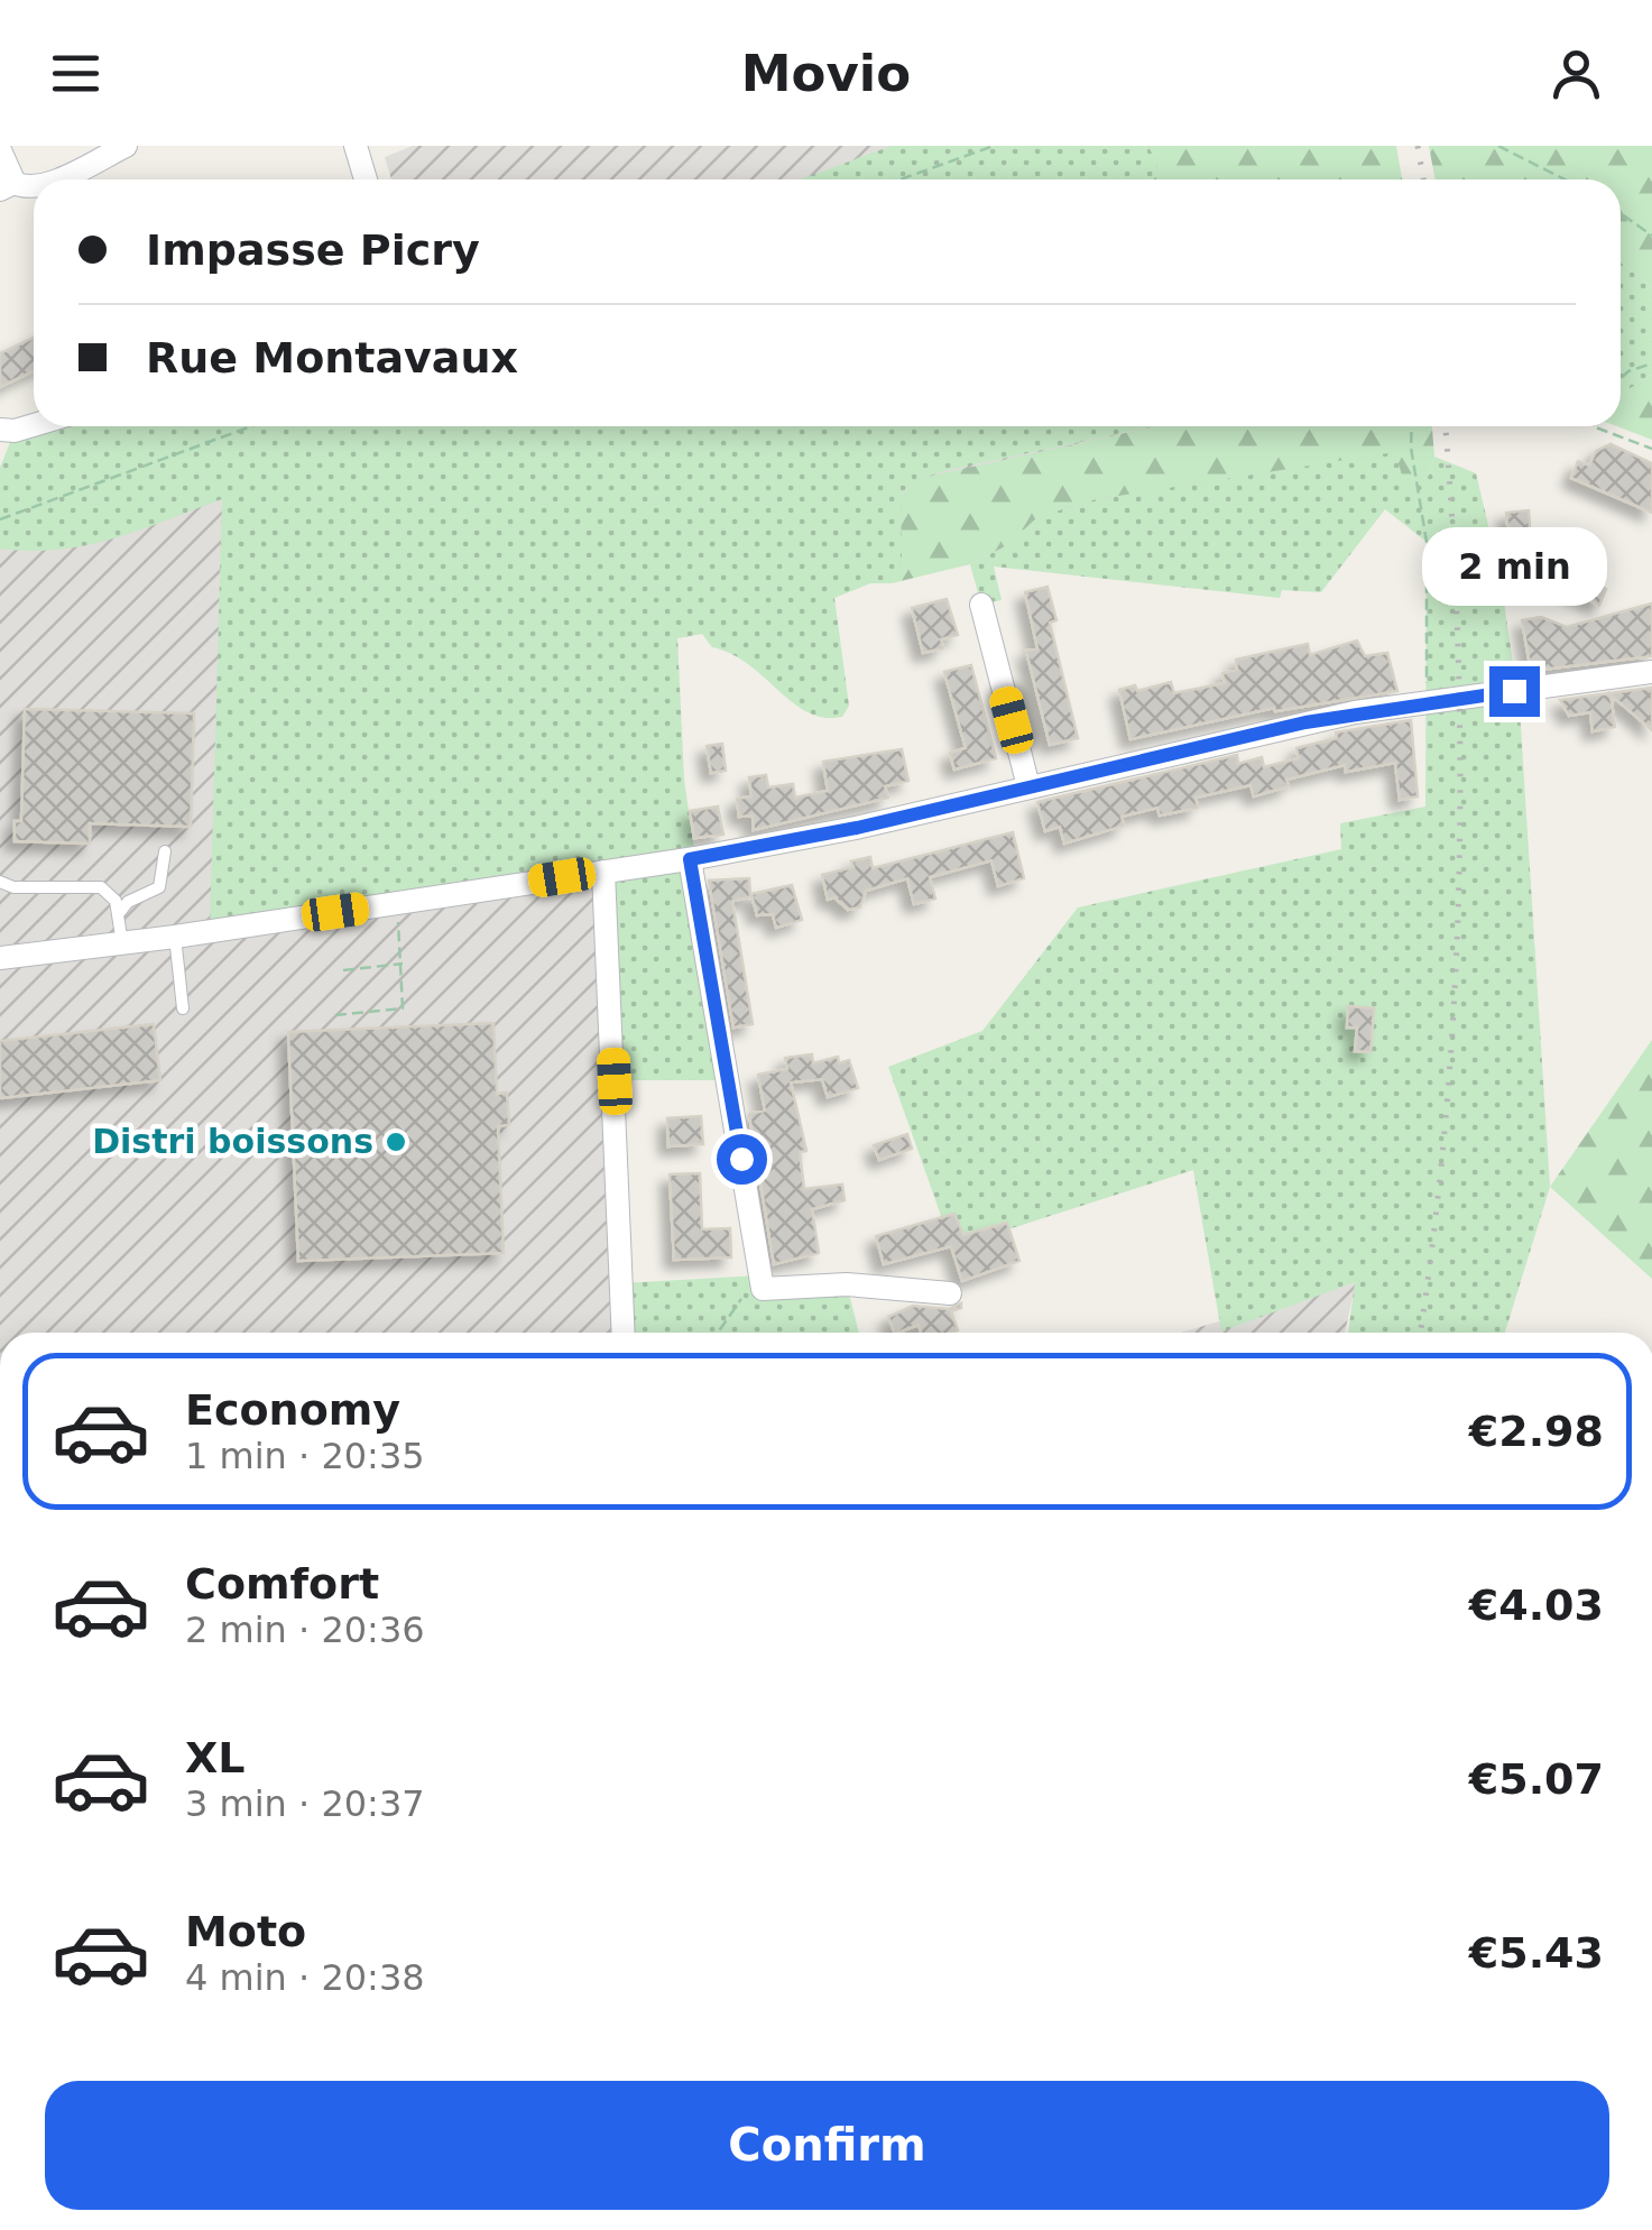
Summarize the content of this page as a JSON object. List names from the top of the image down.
{
  "places": ["Distri boissons"],
  "page": {
    "header": "Movio",
    "banner": ["Impasse Picry", "Rue Montavaux"],
    "bubble": "2 min",
    "list": [
      {
        "name": "Economy",
        "note": "1 min · 20:35",
        "value": "€2.98"
      },
      {
        "name": "Comfort",
        "note": "2 min · 20:36",
        "value": "€4.03"
      },
      {
        "name": "XL",
        "note": "3 min · 20:37",
        "value": "€5.07"
      },
      {
        "name": "Moto",
        "note": "4 min · 20:38",
        "value": "€5.43"
      }
    ],
    "buttons": "Confirm"
  }
}
